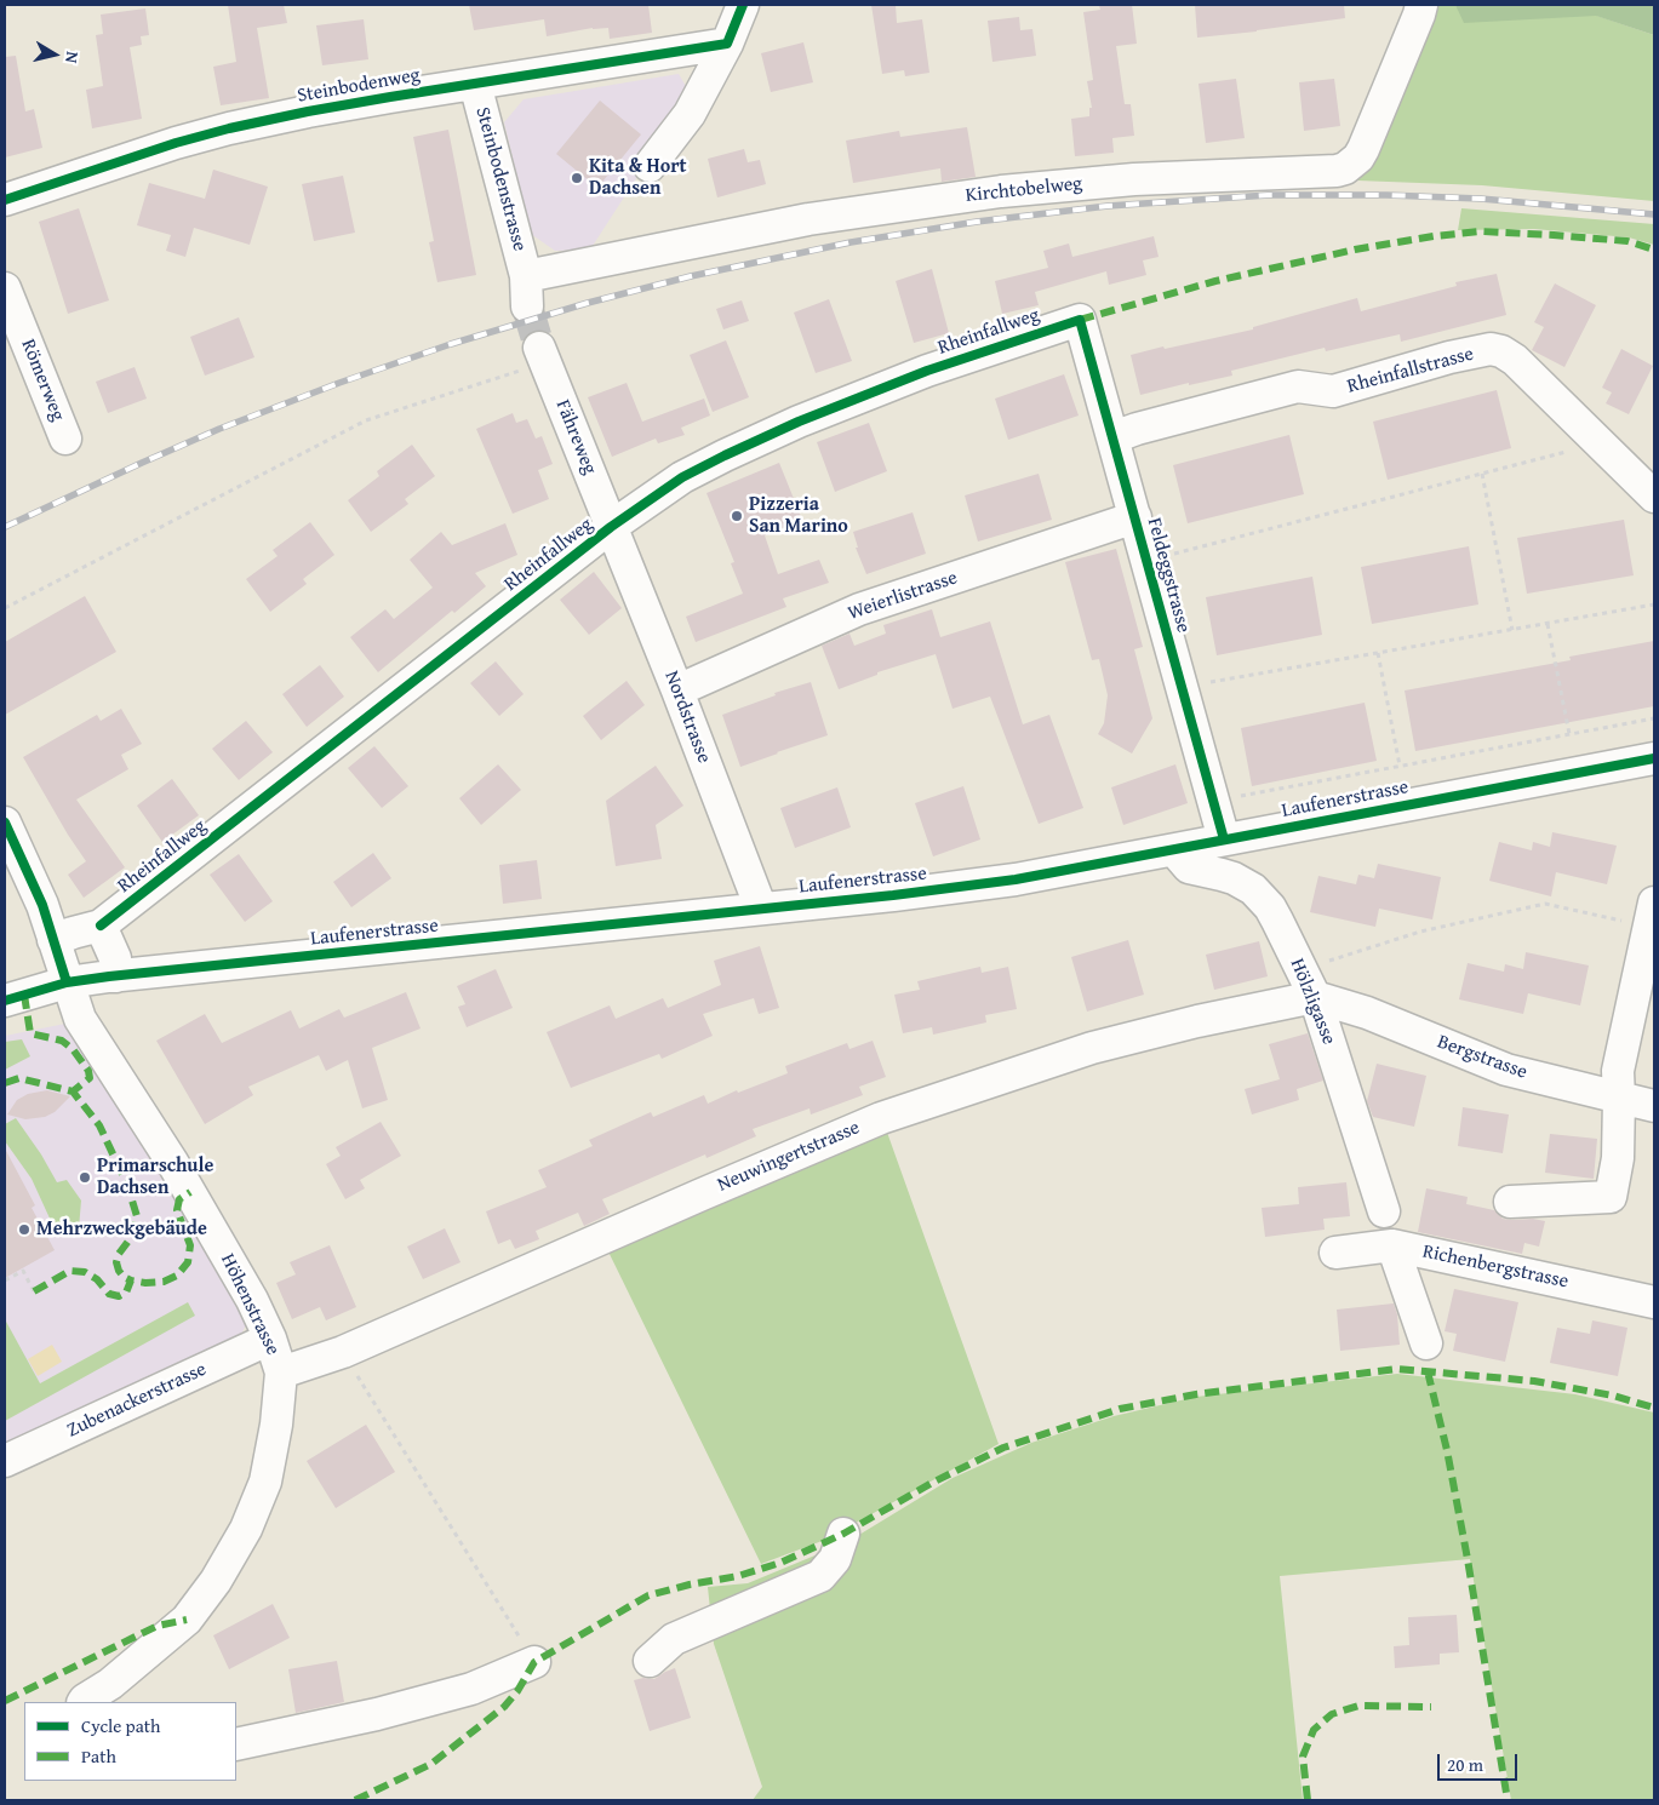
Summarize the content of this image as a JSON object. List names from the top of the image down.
{
  "streets": {
    "street": [
      "Steinbodenweg",
      "Steinbodenstrasse",
      "Kirchtobelweg",
      "Rheinfallweg",
      "Rheinfallstrasse",
      "Römerweg",
      "Fähreweg",
      "Feldeggstrasse",
      "Weierlistrasse",
      "Nordstrasse",
      "Laufenerstrasse",
      "Hölzligasse",
      "Bergstrasse",
      "Neuwingertstrasse",
      "Richenbergstrasse",
      "Höhenstrasse",
      "Zubenackerstrasse"
    ]
  },
  "crossings": [
    ["Steinbodenweg", "Steinbodenstrasse"],
    ["Steinbodenstrasse", "Kirchtobelweg"],
    ["Rheinfallweg", "Fähreweg"],
    ["Rheinfallweg", "Feldeggstrasse"],
    ["Rheinfallweg", "Nordstrasse"],
    ["Rheinfallweg", "Höhenstrasse"],
    ["Rheinfallstrasse", "Feldeggstrasse"],
    ["Fähreweg", "Nordstrasse"],
    ["Feldeggstrasse", "Weierlistrasse"],
    ["Feldeggstrasse", "Laufenerstrasse"],
    ["Weierlistrasse", "Nordstrasse"],
    ["Nordstrasse", "Laufenerstrasse"],
    ["Laufenerstrasse", "Hölzligasse"],
    ["Laufenerstrasse", "Höhenstrasse"],
    ["Hölzligasse", "Bergstrasse"],
    ["Hölzligasse", "Neuwingertstrasse"],
    ["Bergstrasse", "Neuwingertstrasse"],
    ["Neuwingertstrasse", "Höhenstrasse"],
    ["Höhenstrasse", "Zubenackerstrasse"]
  ],
  "places": [
    "Kita & Hort Dachsen",
    "Pizzeria San Marino",
    "Primarschule Dachsen",
    "Mehrzweckgebäude"
  ],
  "legend": ["Cycle path", "Path"],
  "scale_bar": "20 m",
  "north": "right"
}
